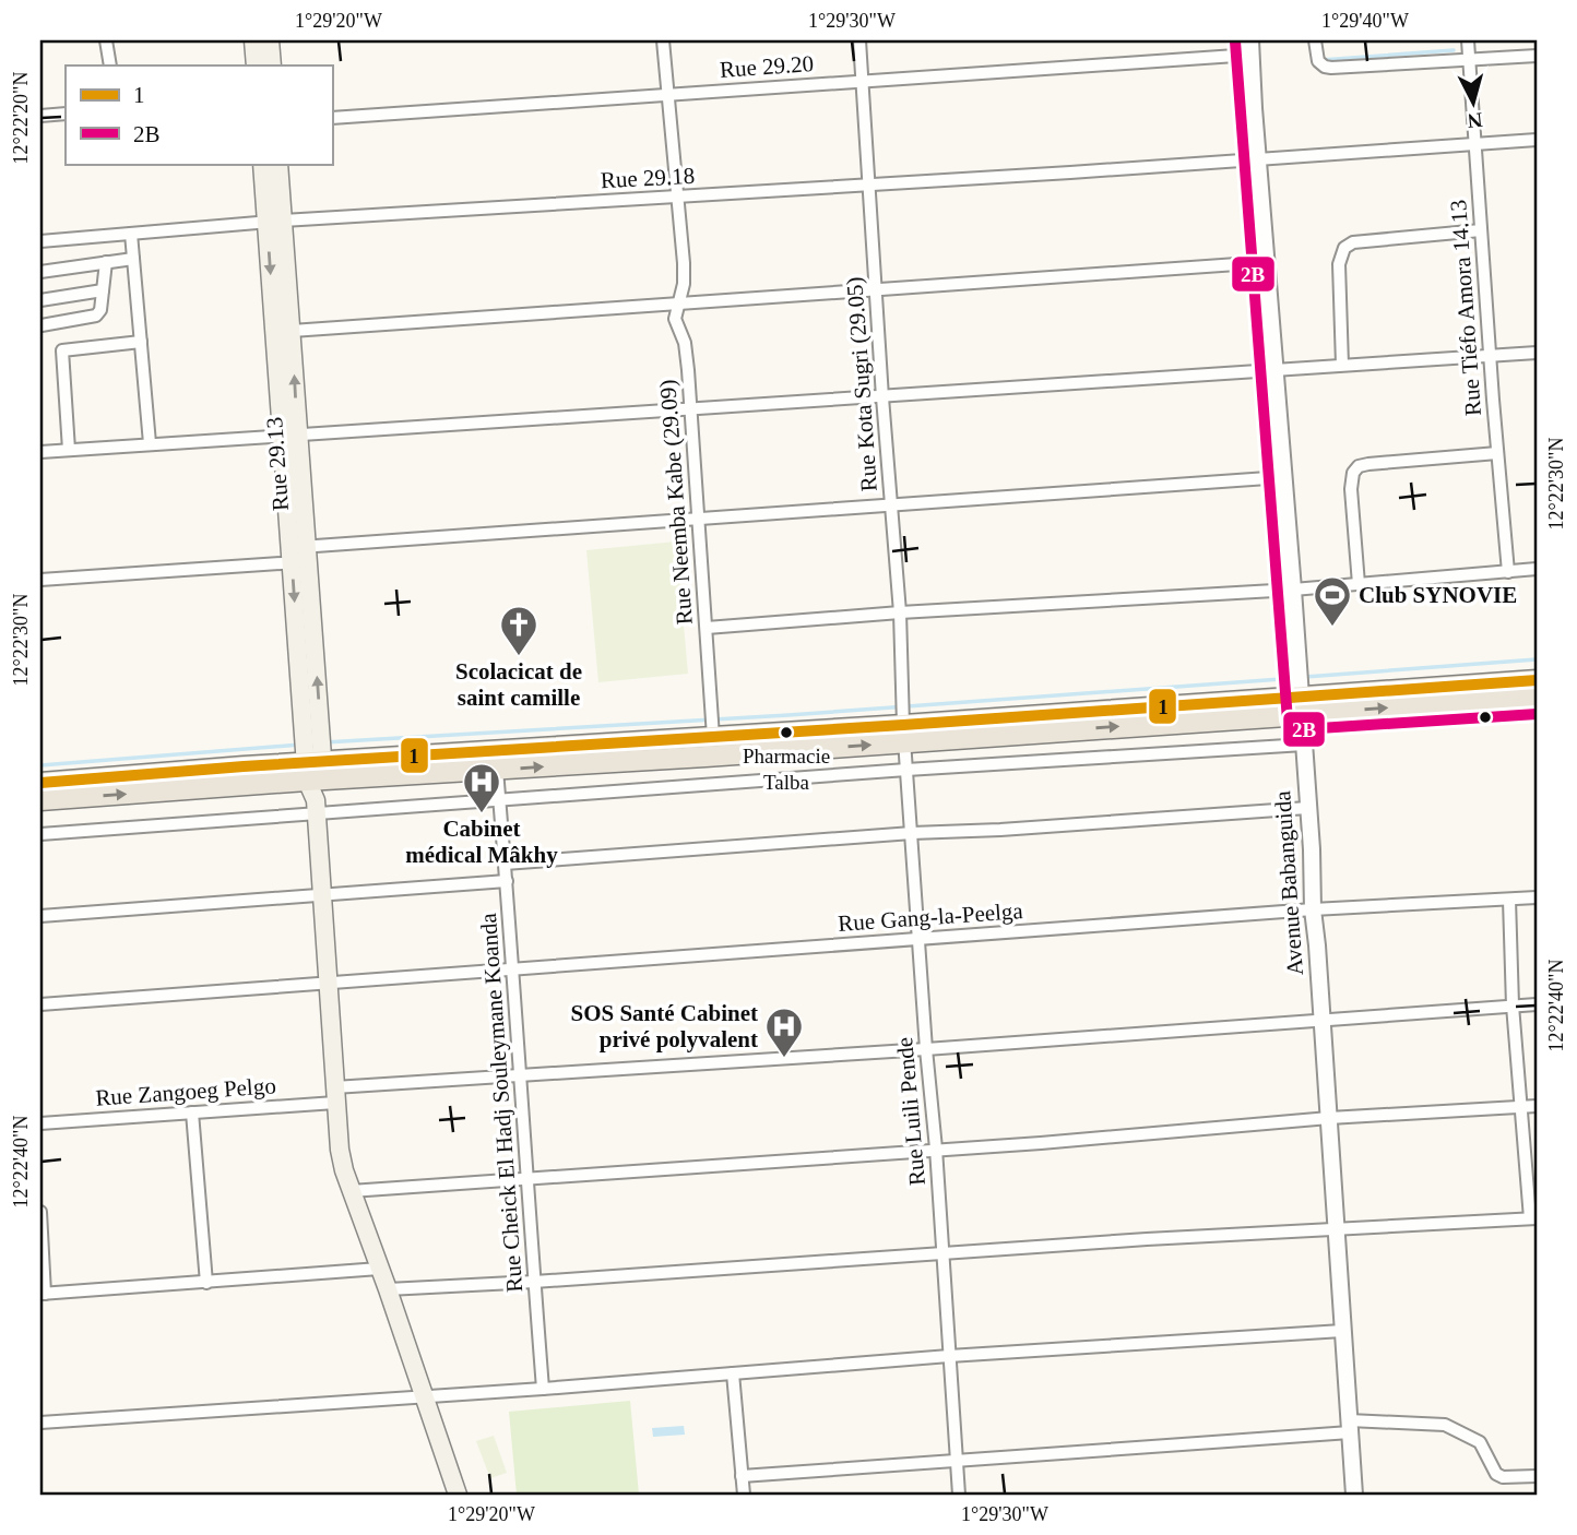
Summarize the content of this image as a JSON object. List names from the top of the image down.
{
  "streets": {
    "main road": ["Rue 29.13"],
    "street": [
      "Rue 29.20",
      "Rue 29.18",
      "Rue Tiéfo Amora 14.13",
      "Rue Kota Sugri (29.05)",
      "Rue Neemba Kabe (29.09)",
      "Avenue Babanguida",
      "Rue Gang-la-Peelga",
      "Rue Zangoeg Pelgo",
      "Rue Cheick El Hadj Souleymane Koanda",
      "Rue Luili Pende"
    ]
  },
  "crossings": [
    ["Rue 29.20", "Rue Kota Sugri (29.05)"],
    ["Rue 29.20", "Rue Neemba Kabe (29.09)"],
    ["Rue 29.20", "Avenue Babanguida"],
    ["Rue 29.18", "Rue Tiéfo Amora 14.13"],
    ["Rue 29.18", "Rue Kota Sugri (29.05)"],
    ["Rue 29.18", "Rue 29.13"],
    ["Rue 29.18", "Rue Neemba Kabe (29.09)"],
    ["Rue 29.18", "Avenue Babanguida"],
    ["Rue Kota Sugri (29.05)", "Rue Luili Pende"],
    ["Avenue Babanguida", "Rue Gang-la-Peelga"],
    ["Avenue Babanguida", "Rue Zangoeg Pelgo"],
    ["Rue Gang-la-Peelga", "Rue Cheick El Hadj Souleymane Koanda"],
    ["Rue Gang-la-Peelga", "Rue Luili Pende"],
    ["Rue Zangoeg Pelgo", "Rue Cheick El Hadj Souleymane Koanda"],
    ["Rue Zangoeg Pelgo", "Rue Luili Pende"]
  ],
  "places": {
    "sports": ["Club SYNOVIE"],
    "church": ["Scolacicat de saint camille"],
    "other": ["Pharmacie Talba"],
    "hospital": ["Cabinet médical Mâkhy", "SOS Santé Cabinet privé polyvalent"]
  },
  "lines": ["transit line 2B", "transit line 1"],
  "legend": ["1", "2B"],
  "north": "bottom",
  "coordinates": [
    "1°29'20\"W",
    "1°29'30\"W",
    "1°29'40\"W",
    "12°22'20\"N",
    "12°22'30\"N",
    "12°22'40\"N"
  ]
}
